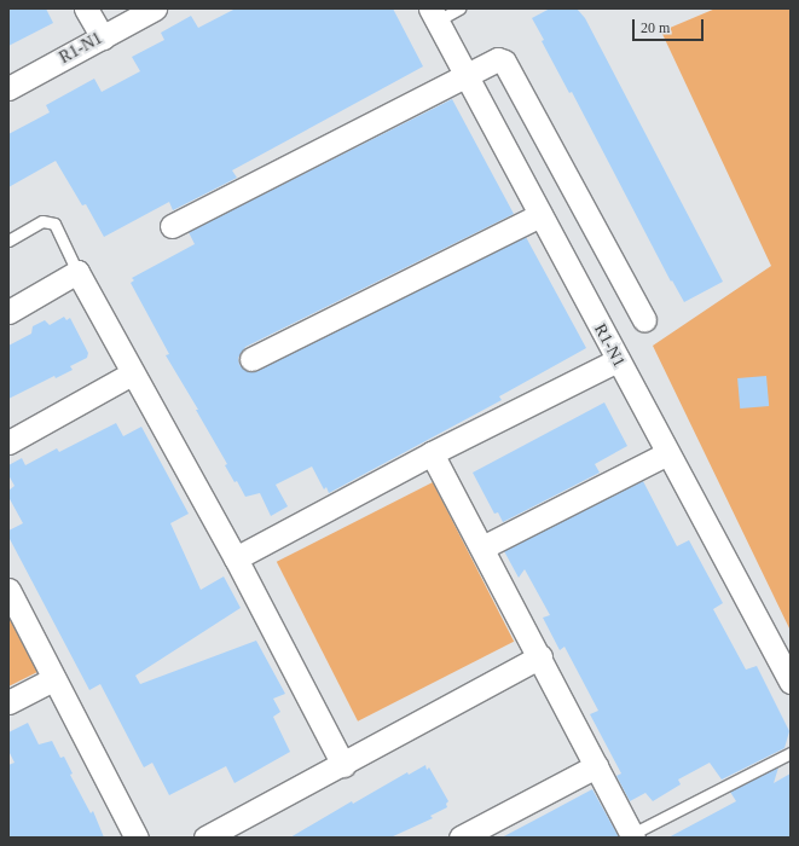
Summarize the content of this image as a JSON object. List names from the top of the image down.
{
  "streets": {
    "street": ["R1-N1"]
  },
  "scale_bar": "20 m"
}
